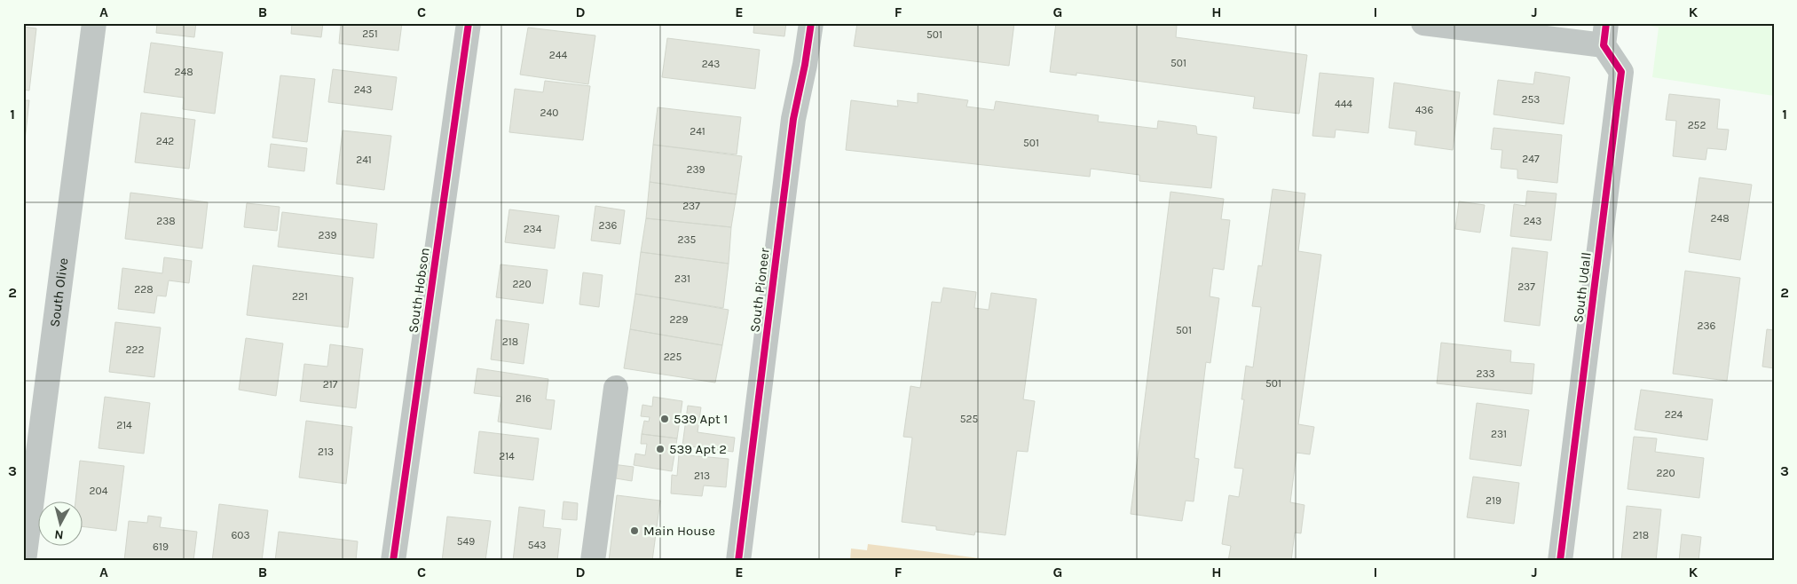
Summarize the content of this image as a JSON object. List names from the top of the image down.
{
  "streets": {
    "street": [
      "South Udall",
      "South Hobson",
      "South Pioneer",
      "South Olive"
    ]
  },
  "places": ["539 Apt 1", "539 Apt 2", "Main House"],
  "house_numbers": [
    "251",
    "501",
    "244",
    "501",
    "243",
    "248",
    "243",
    "253",
    "444",
    "436",
    "240",
    "252",
    "241",
    "242",
    "501",
    "247",
    "241",
    "239",
    "237",
    "248",
    "238",
    "243",
    "236",
    "234",
    "239",
    "235",
    "231",
    "220",
    "237",
    "228",
    "221",
    "229",
    "236",
    "501",
    "218",
    "222",
    "225",
    "233",
    "501",
    "217",
    "216",
    "224",
    "525",
    "214",
    "231",
    "213",
    "214",
    "220",
    "213",
    "204",
    "219",
    "603",
    "218",
    "549",
    "543",
    "619"
  ],
  "north": "bottom",
  "grid": {
    "columns": [
      "A",
      "B",
      "C",
      "D",
      "E",
      "F",
      "G",
      "H",
      "I",
      "J",
      "K"
    ],
    "rows": ["1", "2", "3"]
  }
}
